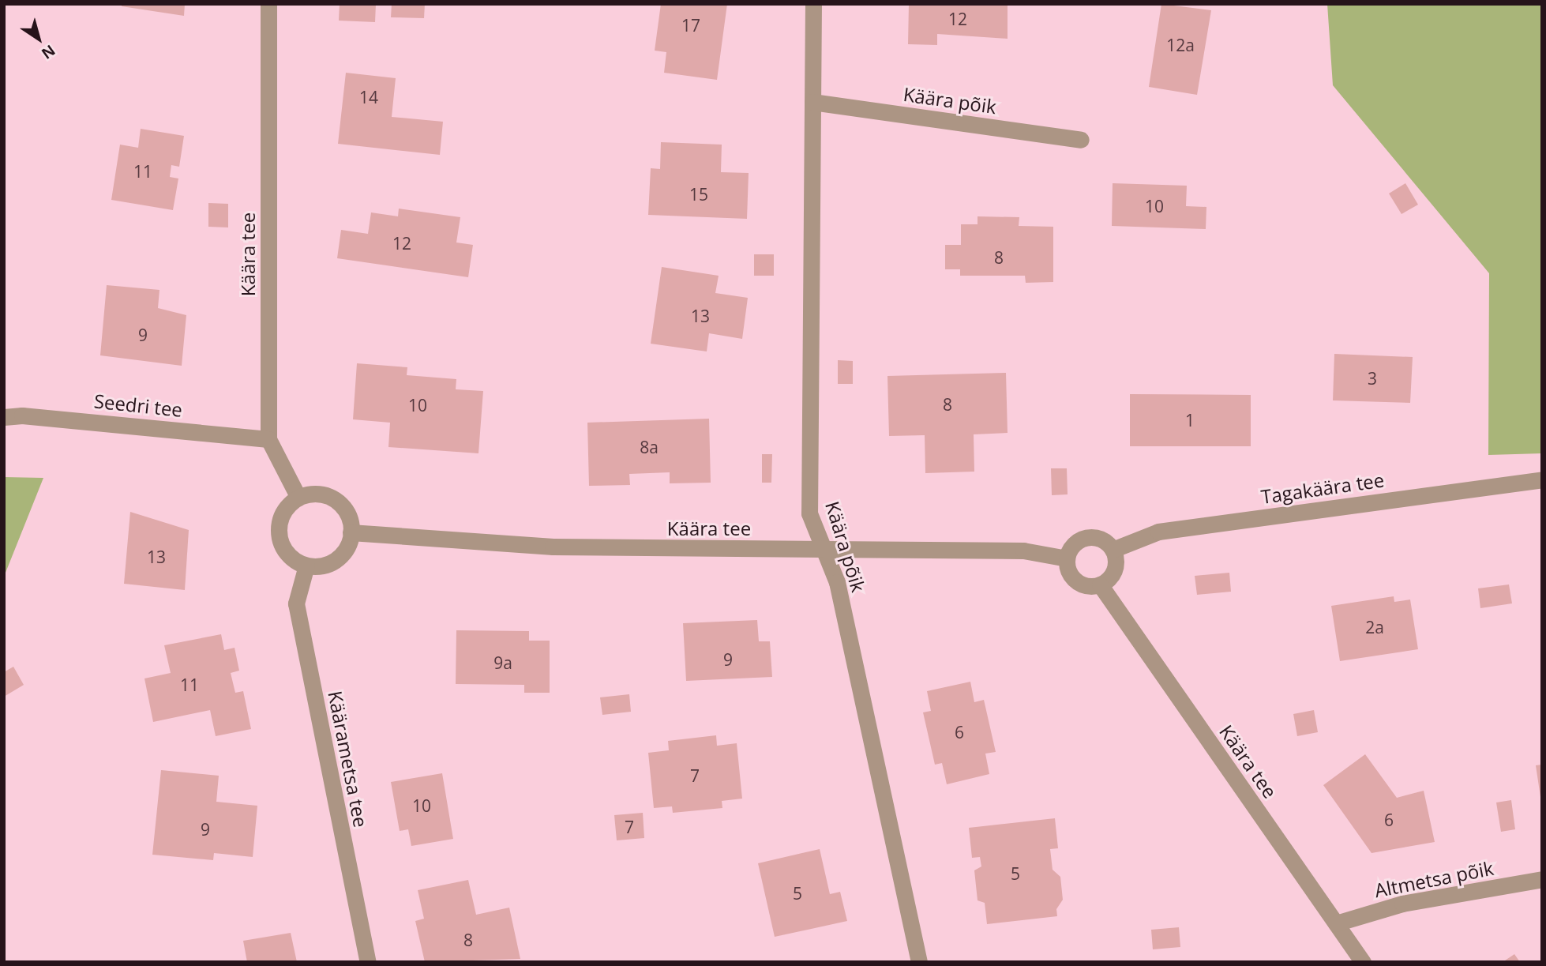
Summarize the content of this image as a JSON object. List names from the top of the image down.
{
  "streets": {
    "street": [
      "Käära põik",
      "Käära tee",
      "Seedri tee",
      "Tagakäära tee",
      "Käärametsa tee",
      "Altmetsa põik"
    ]
  },
  "crossings": [
    ["Käära põik", "Käära tee"],
    ["Käära tee", "Seedri tee"],
    ["Käära tee", "Tagakäära tee"],
    ["Käära tee", "Käärametsa tee"],
    ["Käära tee", "Altmetsa põik"]
  ],
  "house_numbers": [
    "12",
    "17",
    "12a",
    "14",
    "11",
    "15",
    "10",
    "12",
    "8",
    "13",
    "9",
    "3",
    "8",
    "10",
    "1",
    "8a",
    "13",
    "2a",
    "9",
    "9a",
    "11",
    "6",
    "7",
    "10",
    "6",
    "7",
    "9",
    "5",
    "5",
    "8"
  ],
  "north": "bottom right"
}
